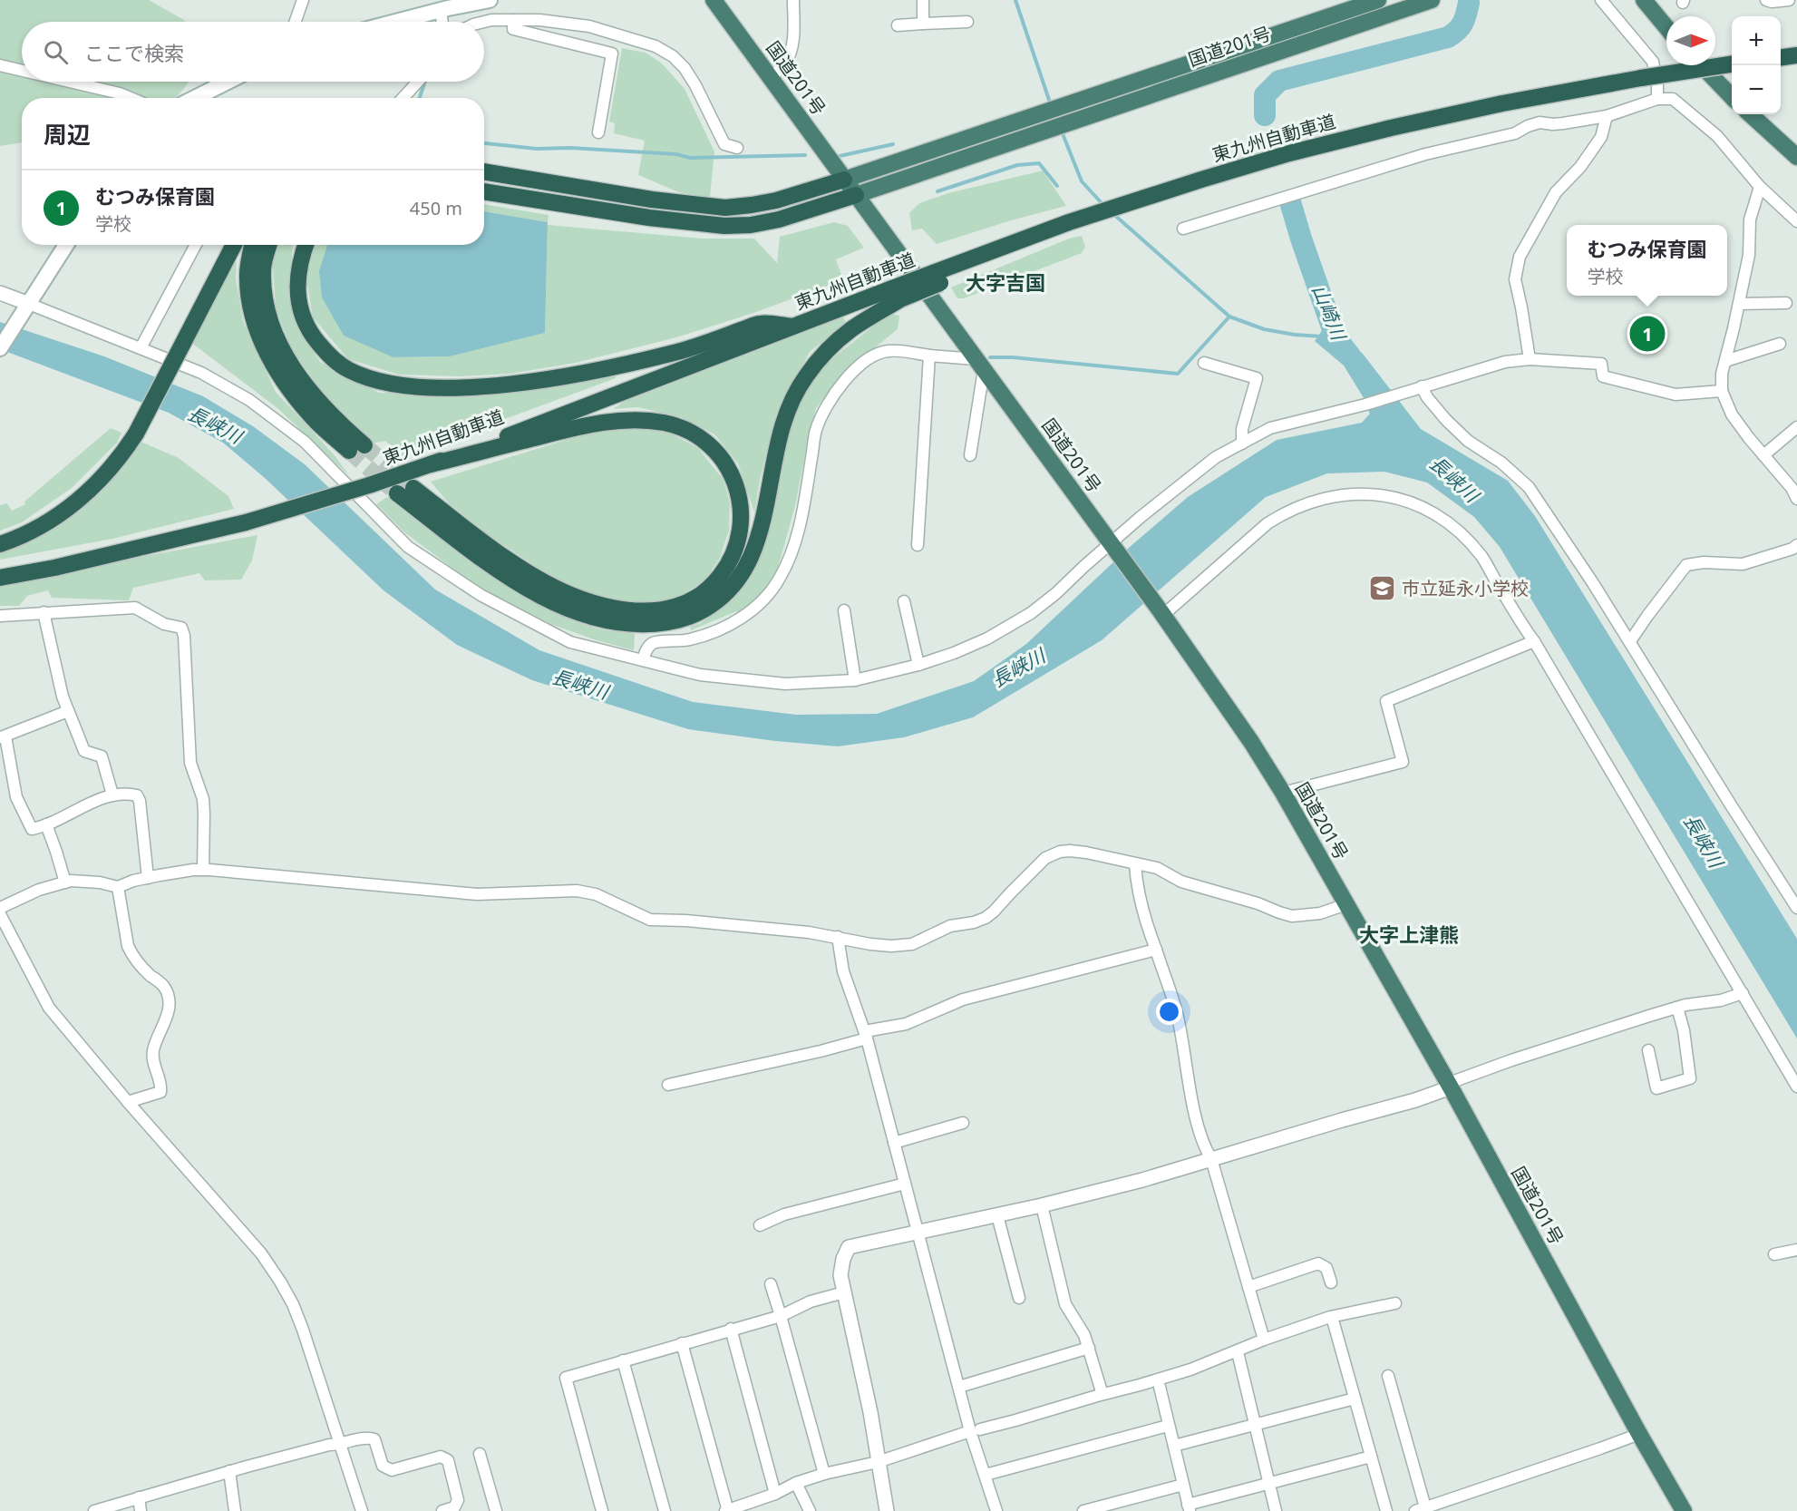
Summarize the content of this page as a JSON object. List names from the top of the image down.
{
  "streets": {
    "highway": ["国道201号", "東九州自動車道"]
  },
  "districts": ["大字吉国", "大字上津熊"],
  "water": ["山崎川", "長峡川"],
  "places": {
    "school or university": ["市立延永小学校"]
  },
  "north": "right",
  "page": {
    "map_buttons": ["+", "−"],
    "search": "ここで検索",
    "heading": "周辺",
    "list": [
      {
        "mark": "1",
        "name": "むつみ保育園",
        "note": "学校",
        "value": "450 m"
      }
    ],
    "popup": ["むつみ保育園", "学校"],
    "pins": "1"
  }
}
